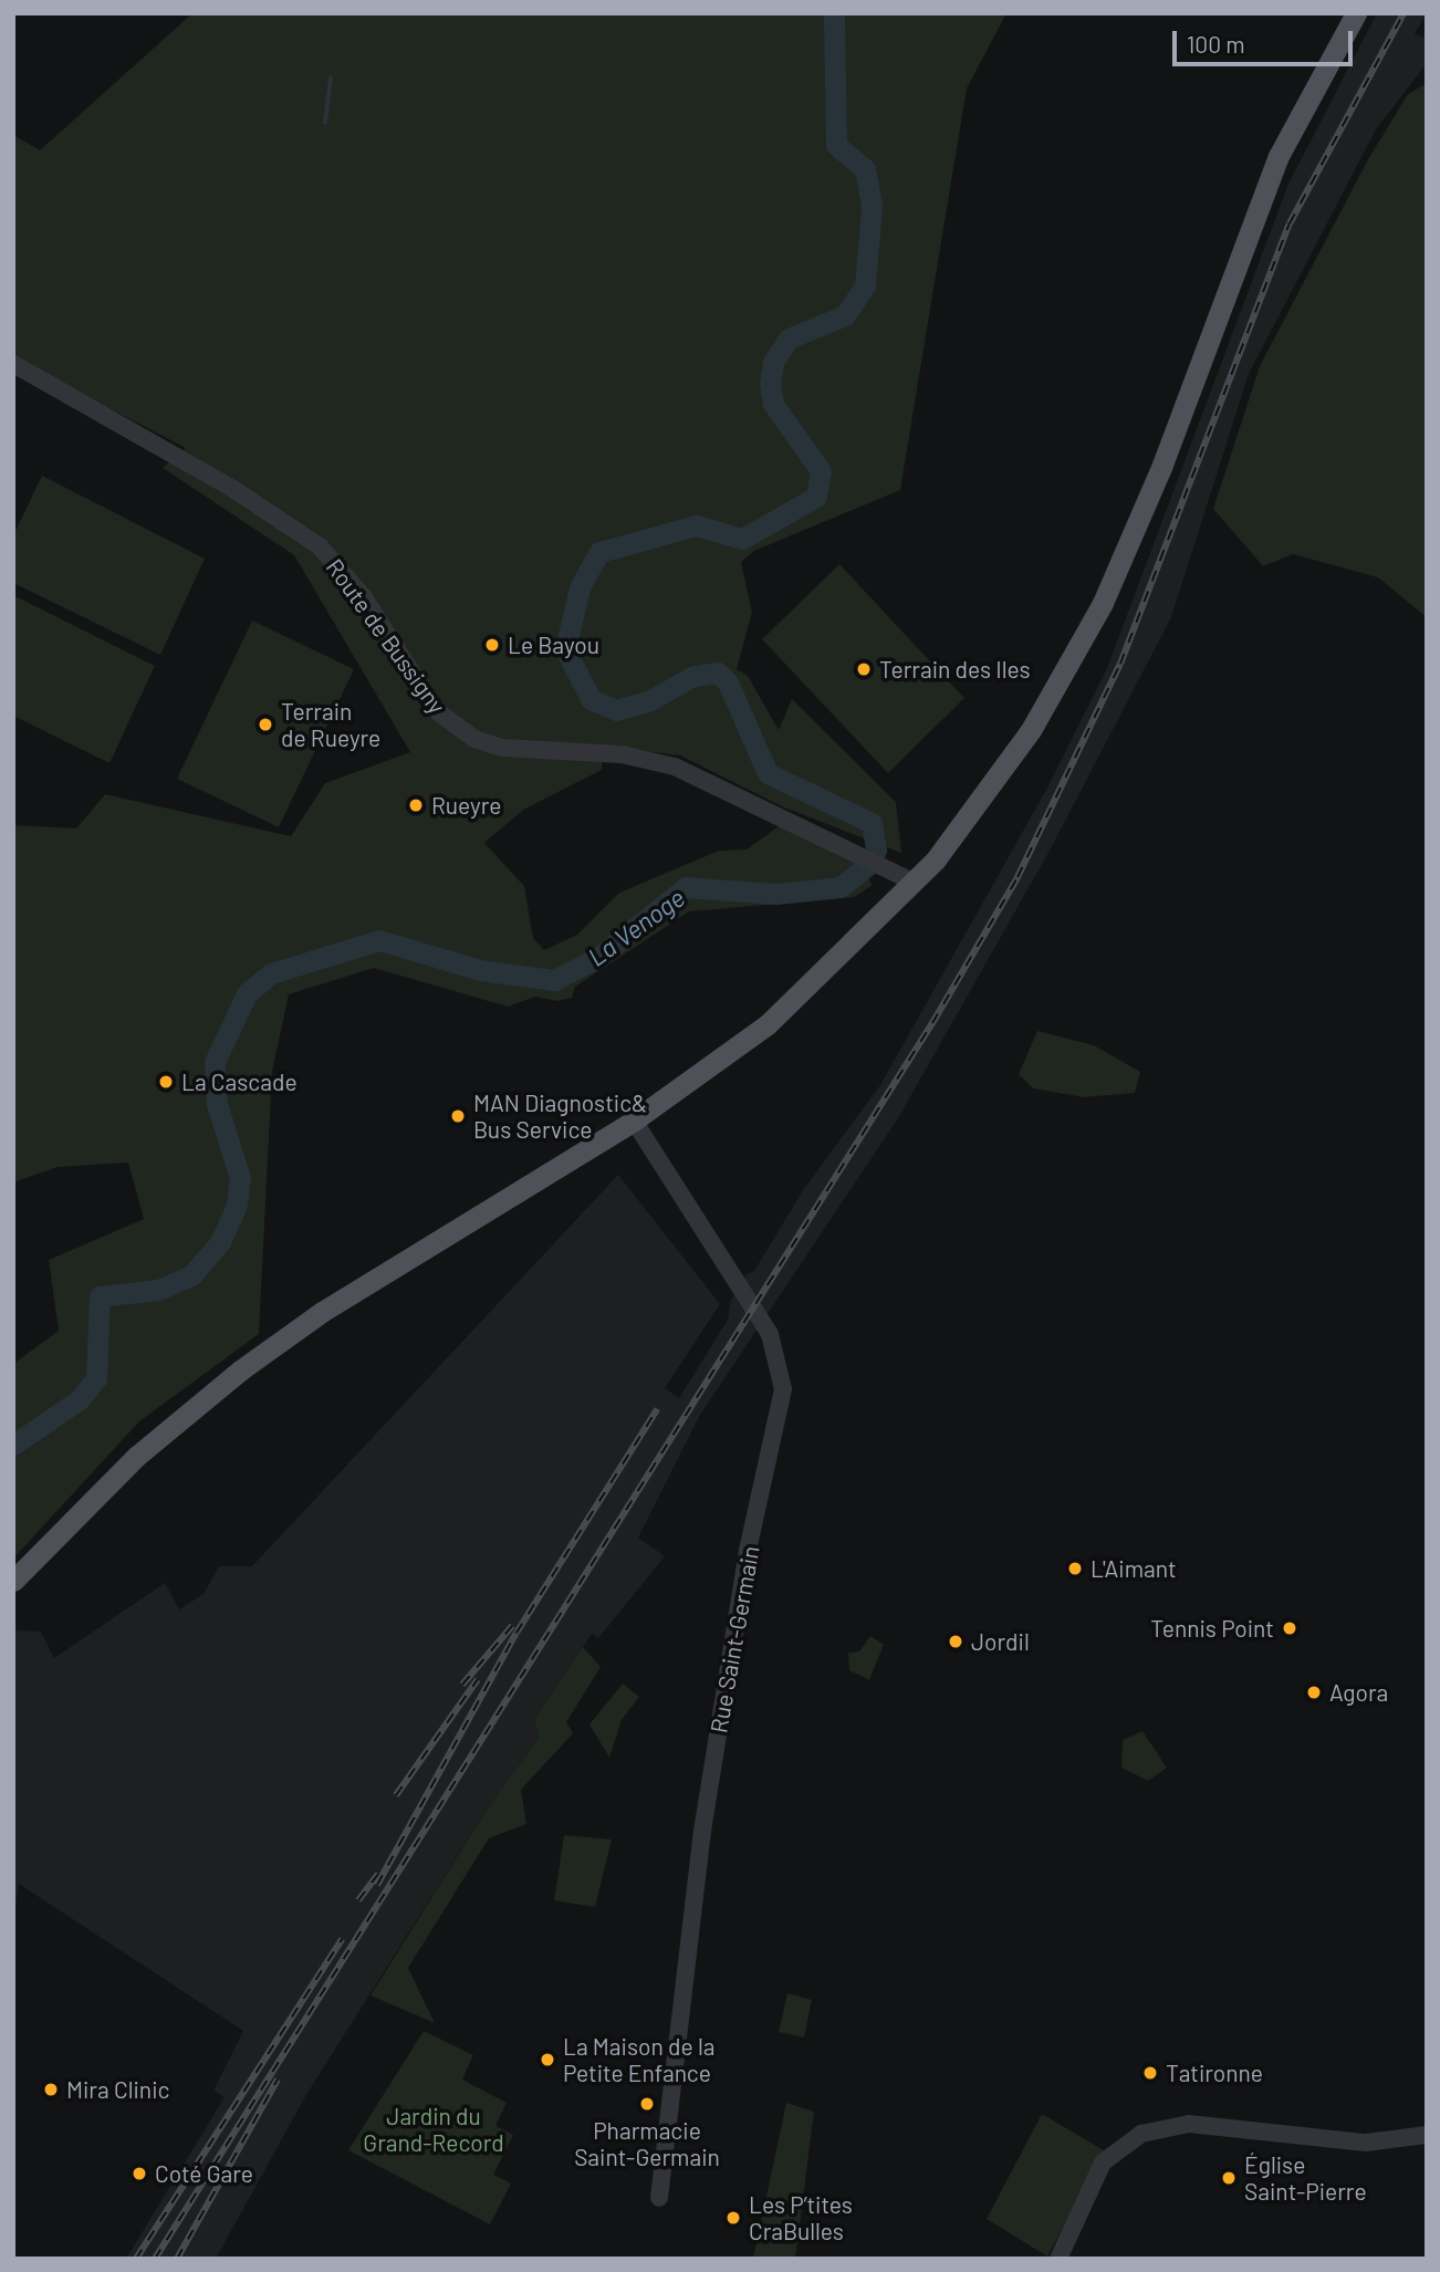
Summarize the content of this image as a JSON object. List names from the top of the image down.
{
  "streets": {
    "street": ["Route de Bussigny", "Rue Saint-Germain"]
  },
  "water": ["La Venoge"],
  "parks": ["Jardin du Grand-Record"],
  "places": [
    "Le Bayou",
    "Terrain des Iles",
    "Terrain de Rueyre",
    "Rueyre",
    "La Cascade",
    "MAN Diagnostic& Bus Service",
    "L'Aimant",
    "Tennis Point",
    "Jordil",
    "Agora",
    "La Maison de la Petite Enfance",
    "Tatironne",
    "Mira Clinic",
    "Pharmacie Saint-Germain",
    "Coté Gare",
    "Église Saint-Pierre",
    "Les P’tites CraBulles"
  ],
  "scale_bar": "100 m"
}
